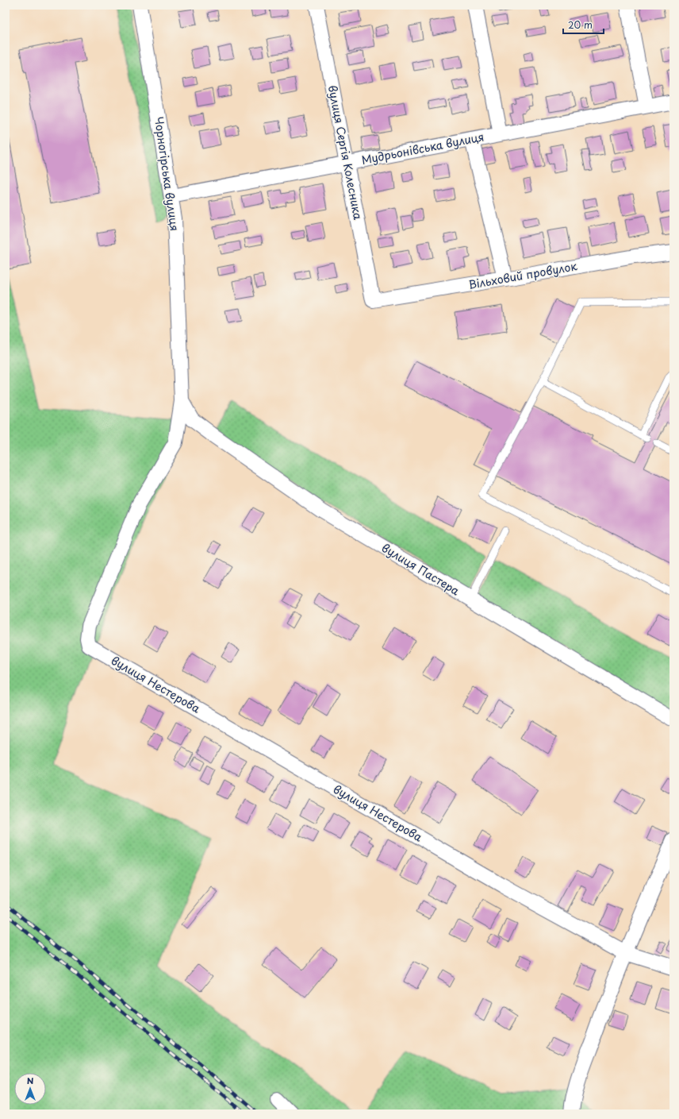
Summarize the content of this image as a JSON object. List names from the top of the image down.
{
  "streets": {
    "street": [
      "Мудрьонівська вулиця",
      "вулиця Сергія Колесника",
      "Чорногірська вулиця",
      "Вільховий провулок",
      "вулиця Пастера",
      "вулиця Нестерова"
    ]
  },
  "crossings": [
    ["Мудрьонівська вулиця", "вулиця Сергія Колесника"],
    ["Мудрьонівська вулиця", "Чорногірська вулиця"],
    ["вулиця Сергія Колесника", "Вільховий провулок"],
    ["Чорногірська вулиця", "вулиця Пастера"],
    ["Чорногірська вулиця", "вулиця Нестерова"]
  ],
  "scale_bar": "20 m",
  "north": "top"
}
